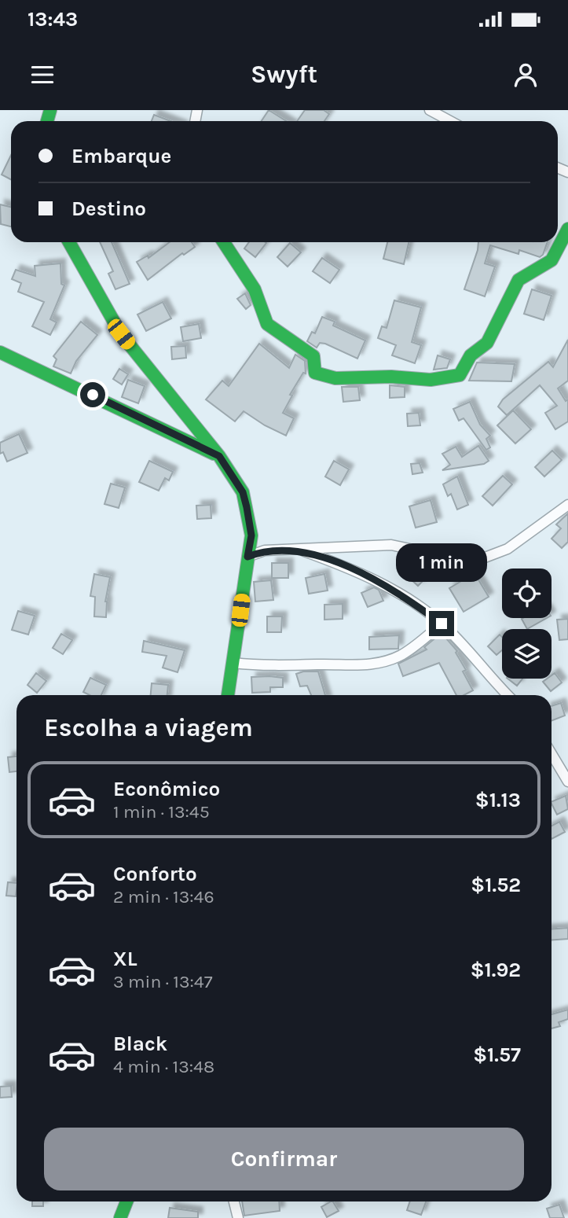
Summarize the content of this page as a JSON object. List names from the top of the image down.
{
  "page": {
    "status": "13:43",
    "header": "Swyft",
    "banner": ["Embarque", "Destino"],
    "bubble": "1 min",
    "heading": "Escolha a viagem",
    "list": [
      {
        "name": "Econômico",
        "note": "1 min · 13:45",
        "value": "$1.13"
      },
      {
        "name": "Conforto",
        "note": "2 min · 13:46",
        "value": "$1.52"
      },
      {
        "name": "XL",
        "note": "3 min · 13:47",
        "value": "$1.92"
      },
      {
        "name": "Black",
        "note": "4 min · 13:48",
        "value": "$1.57"
      }
    ],
    "buttons": "Confirmar"
  }
}
